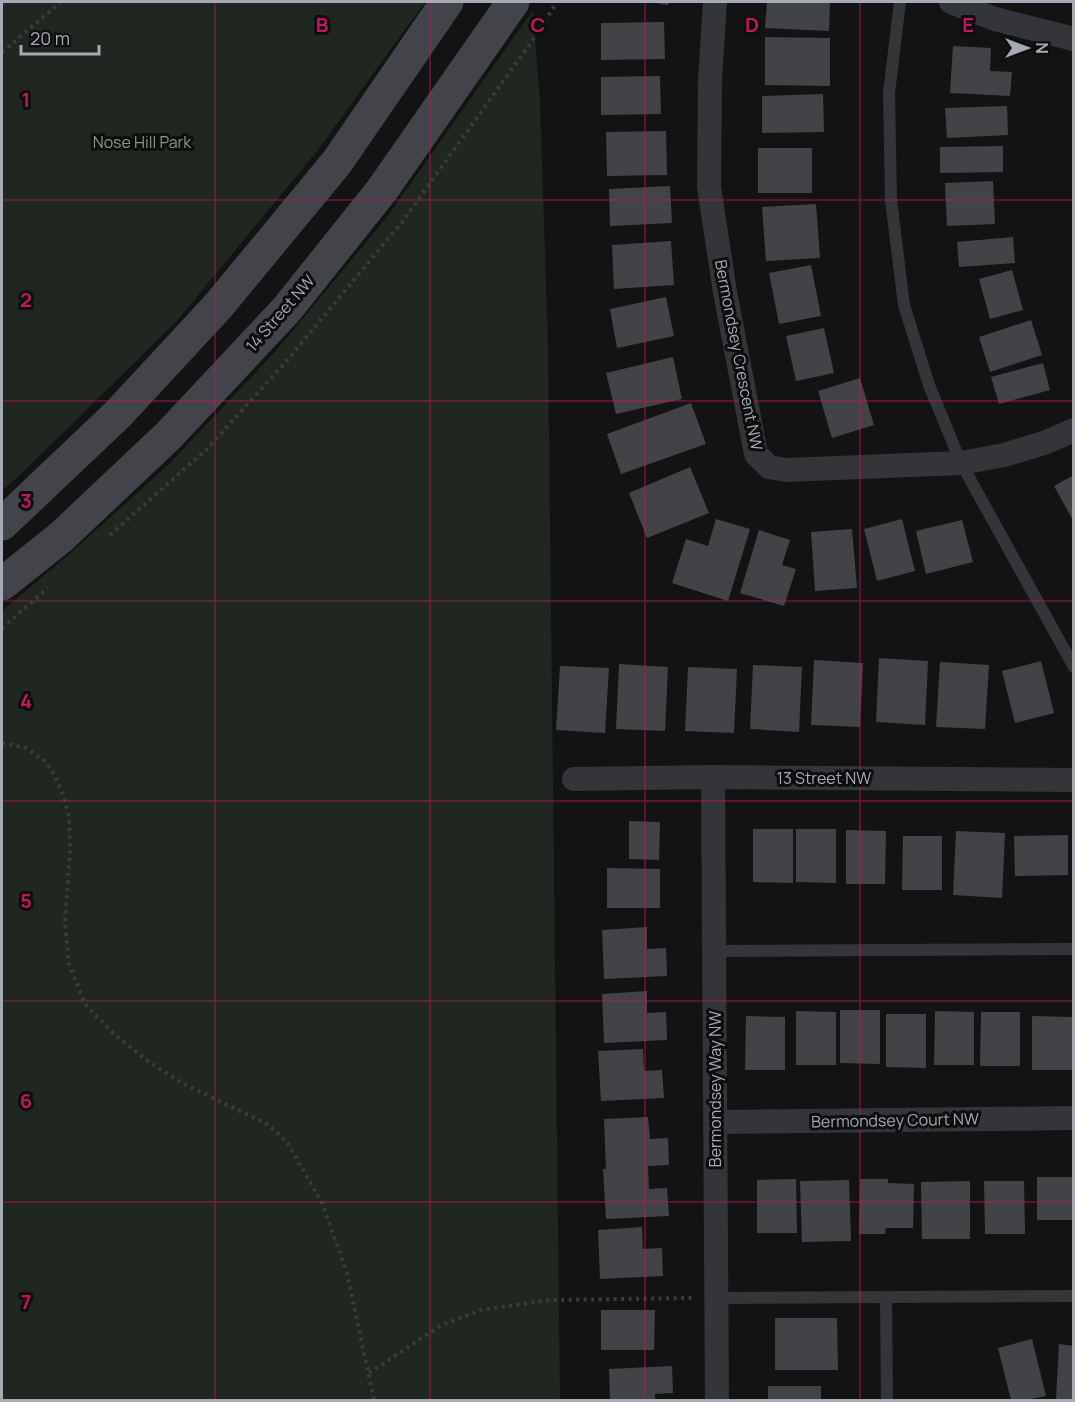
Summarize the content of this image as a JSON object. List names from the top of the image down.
{
  "streets": {
    "main road": ["14 Street NW"],
    "street": [
      "Bermondsey Crescent NW",
      "13 Street NW",
      "Bermondsey Way NW",
      "Bermondsey Court NW"
    ]
  },
  "crossings": [
    ["13 Street NW", "Bermondsey Way NW"],
    ["Bermondsey Way NW", "Bermondsey Court NW"]
  ],
  "parks": ["Nose Hill Park"],
  "scale_bar": "20 m",
  "north": "right",
  "grid": {
    "columns": [
      "B",
      "C",
      "D",
      "E"
    ],
    "rows": [
      "1",
      "2",
      "3",
      "4",
      "5",
      "6",
      "7"
    ]
  }
}
